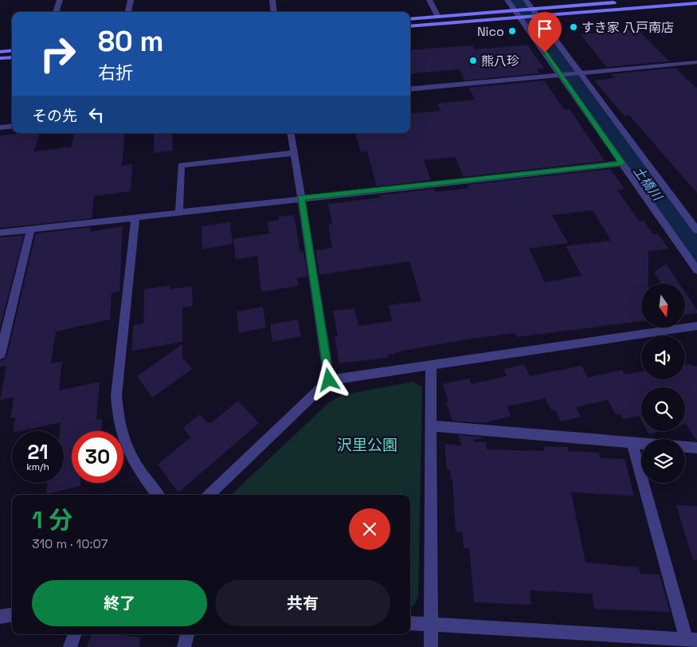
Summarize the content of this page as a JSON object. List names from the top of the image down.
{
  "water": ["土橋川"],
  "parks": ["沢里公園"],
  "places": ["すき家 八戸南店", "Nico", "熊八珍"],
  "north": "bottom",
  "page": {
    "turn": ["80 m", "右折"],
    "then": "その先",
    "speed": "21 km/h",
    "limit": "30",
    "heading": ["1 分", "310 m · 10:07"],
    "buttons": ["終了", "共有"]
  }
}
